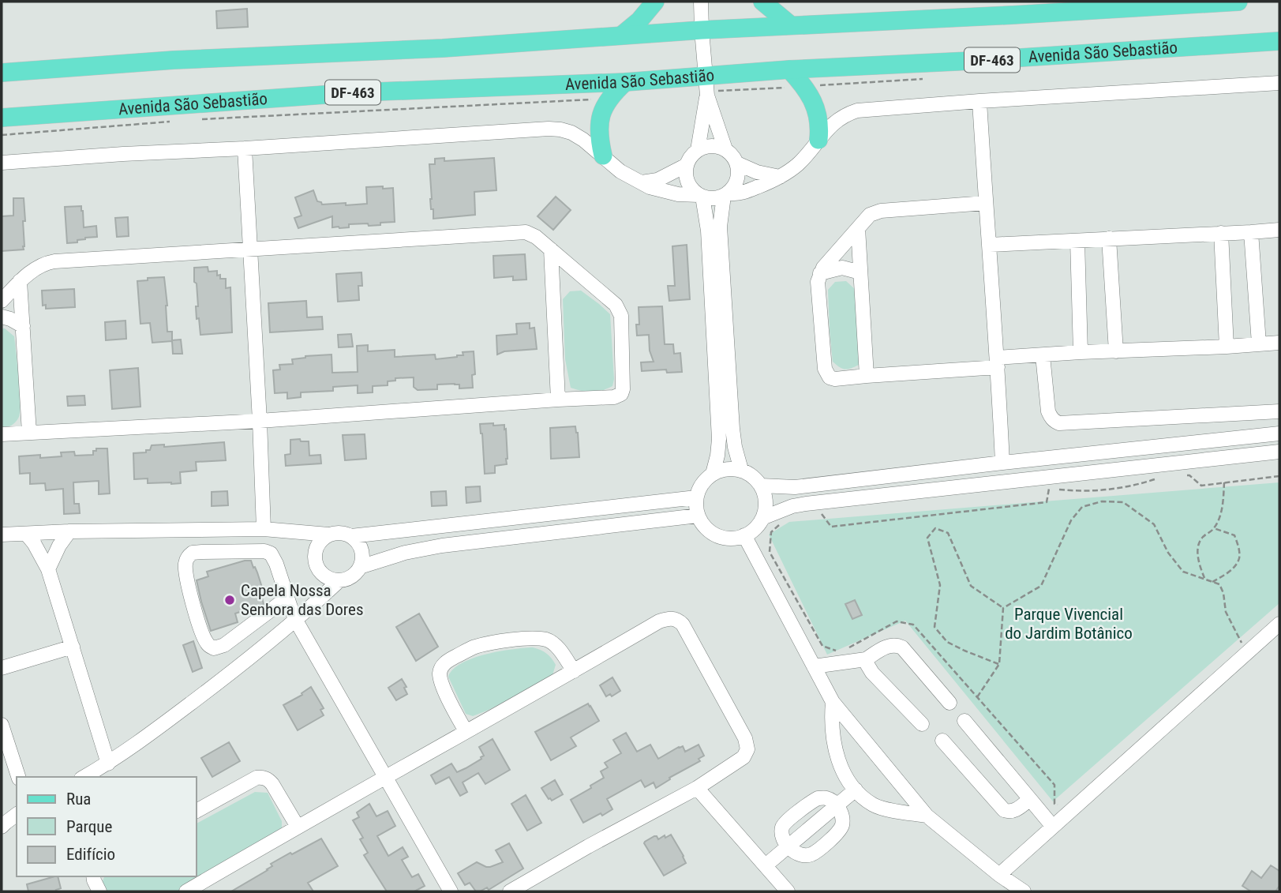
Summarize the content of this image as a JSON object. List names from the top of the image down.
{
  "streets": {
    "main road": ["Avenida São Sebastião", "DF-463"]
  },
  "parks": ["Parque Vivencial do Jardim Botânico"],
  "places": ["Capela Nossa Senhora das Dores"],
  "legend": ["Rua", "Parque", "Edifício"]
}
